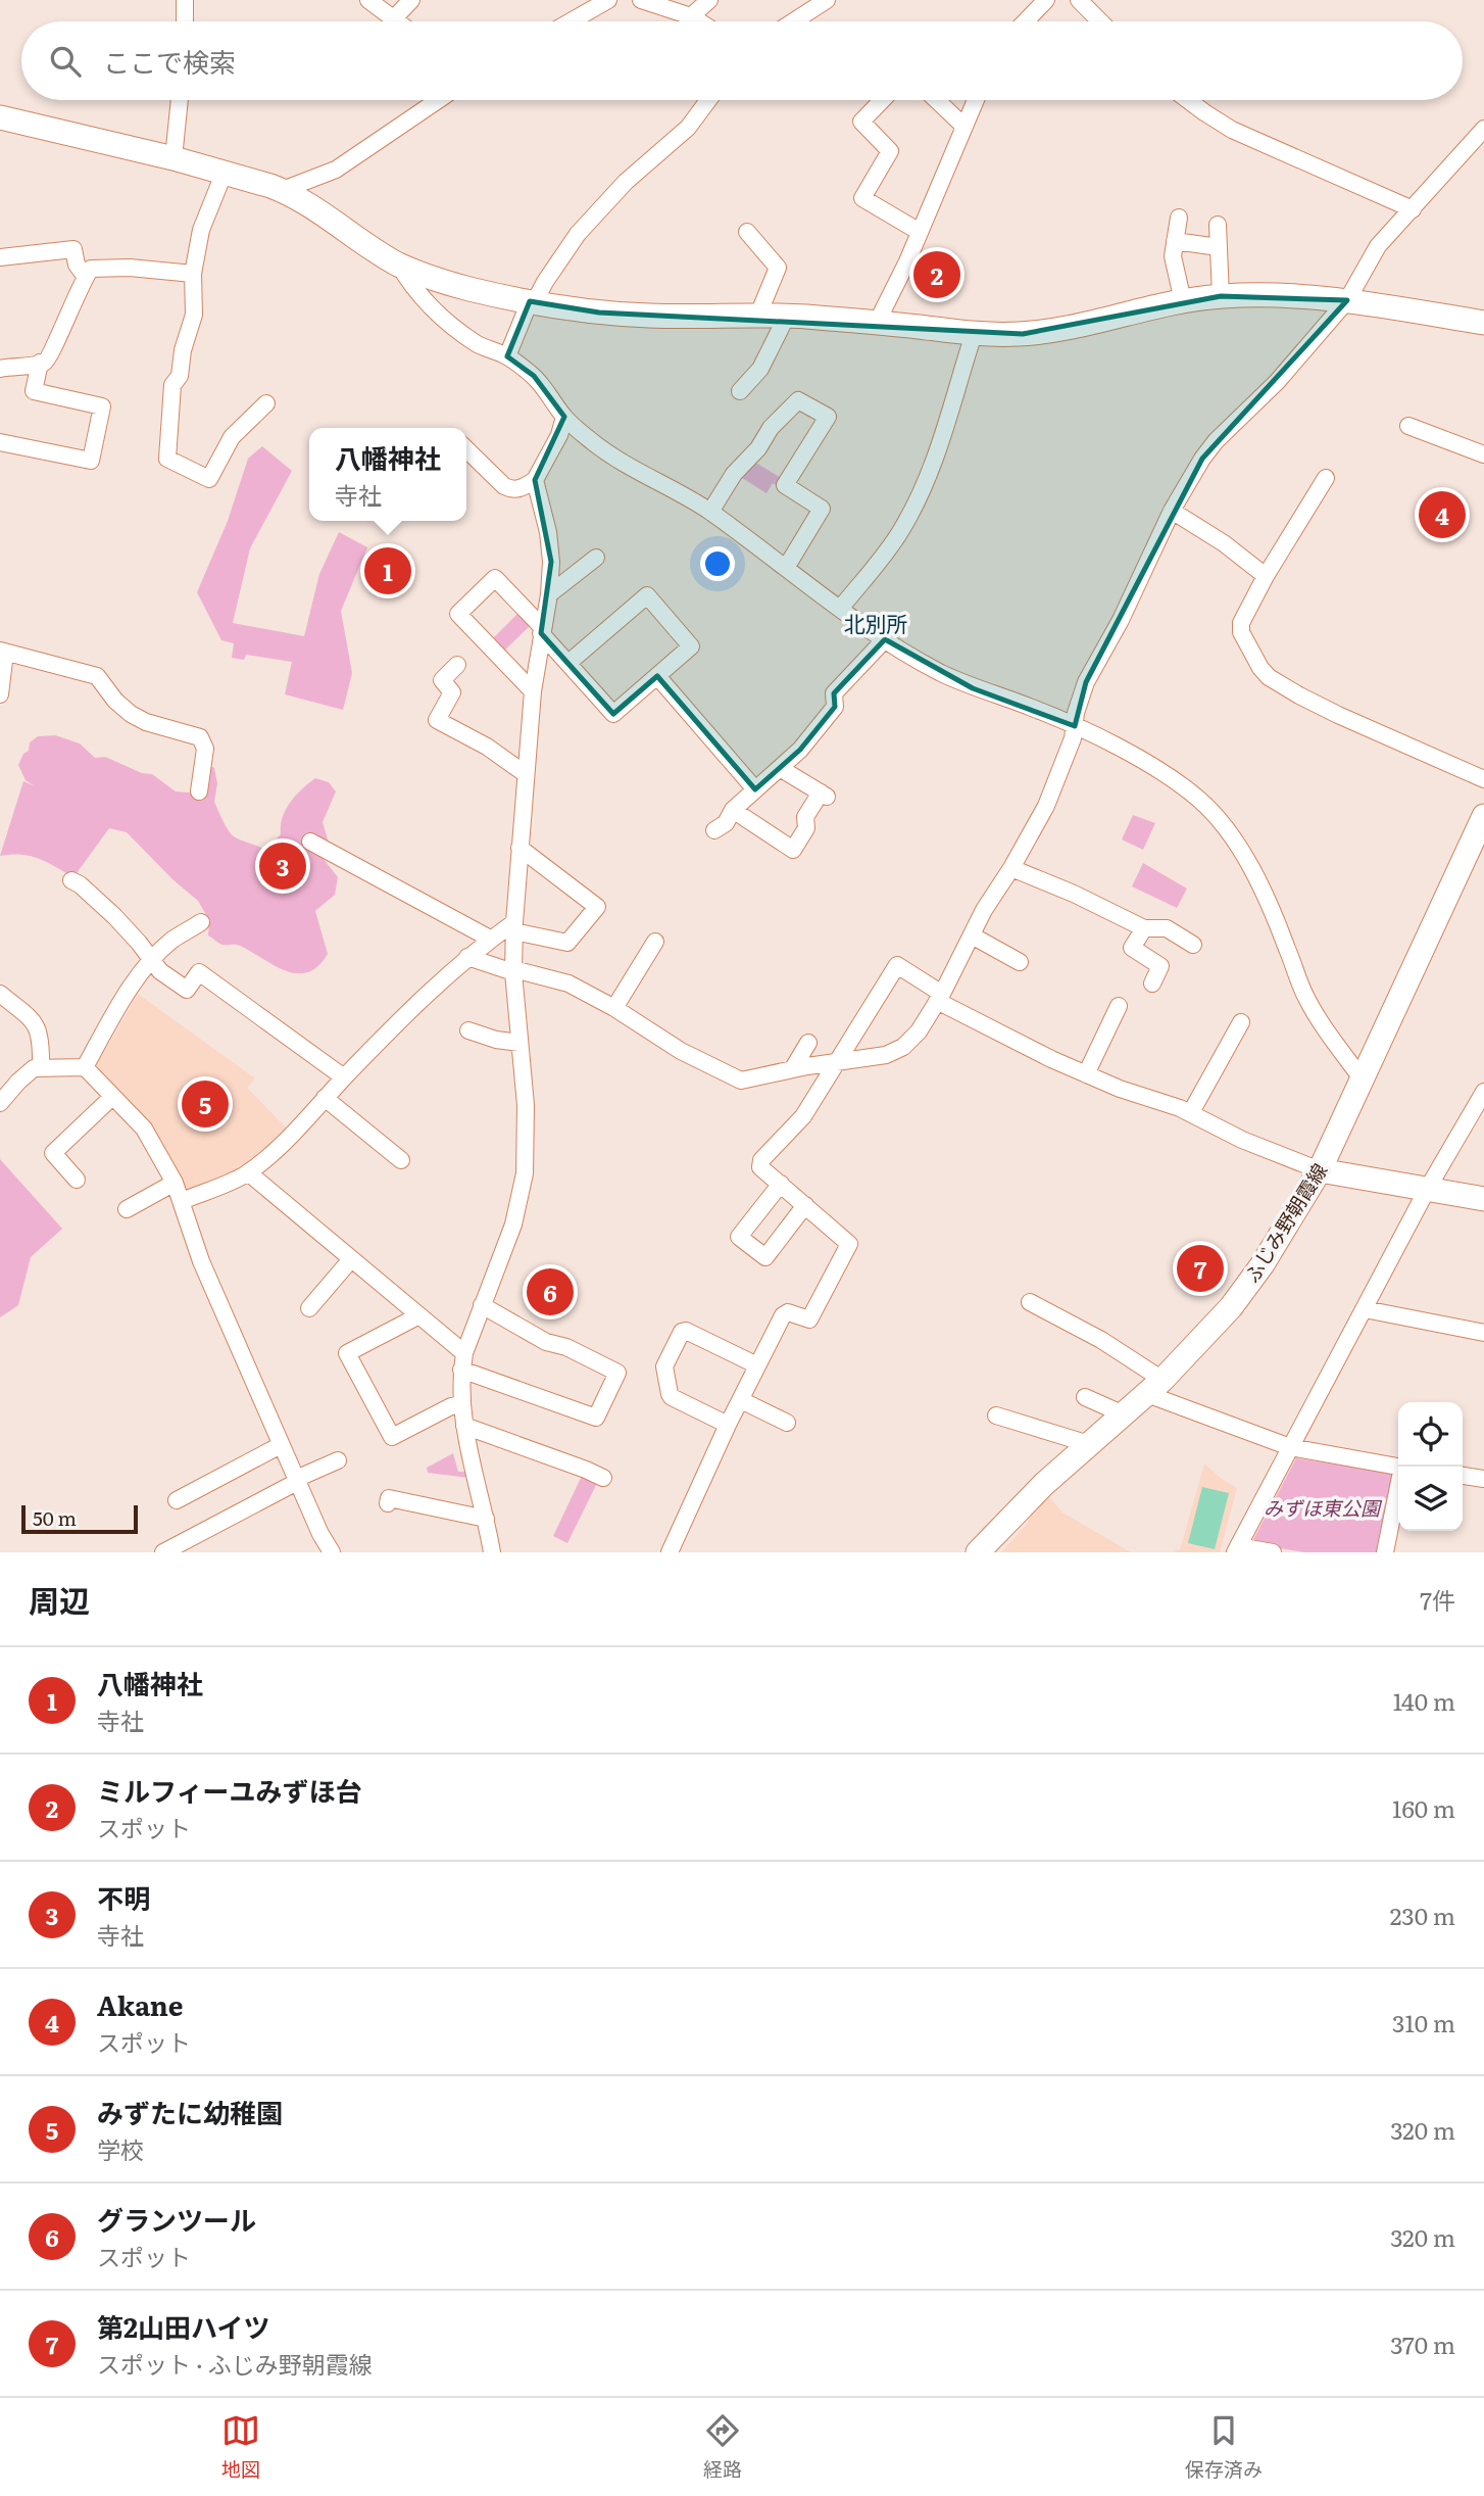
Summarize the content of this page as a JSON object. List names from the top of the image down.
{
  "streets": {
    "street": ["ふじみ野朝霞線"]
  },
  "districts": ["北別所"],
  "parks": ["みずほ東公園"],
  "scale_bar": "50 m",
  "page": {
    "search": "ここで検索",
    "pins": [
      "2",
      "4",
      "1",
      "3",
      "5",
      "7",
      "6"
    ],
    "popup": ["八幡神社", "寺社"],
    "scale": "50 m",
    "heading": ["周辺", "7件"],
    "list": [
      {
        "mark": "1",
        "name": "八幡神社",
        "note": "寺社",
        "value": "140 m"
      },
      {
        "mark": "2",
        "name": "ミルフィーユみずほ台",
        "note": "スポット",
        "value": "160 m"
      },
      {
        "mark": "3",
        "name": "不明",
        "note": "寺社",
        "value": "230 m"
      },
      {
        "mark": "4",
        "name": "Akane",
        "note": "スポット",
        "value": "310 m"
      },
      {
        "mark": "5",
        "name": "みずたに幼稚園",
        "note": "学校",
        "value": "320 m"
      },
      {
        "mark": "6",
        "name": "グランツール",
        "note": "スポット",
        "value": "320 m"
      },
      {
        "mark": "7",
        "name": "第2山田ハイツ",
        "note": "スポット · ふじみ野朝霞線",
        "value": "370 m"
      }
    ],
    "nav": ["地図", "経路", "保存済み"]
  }
}
